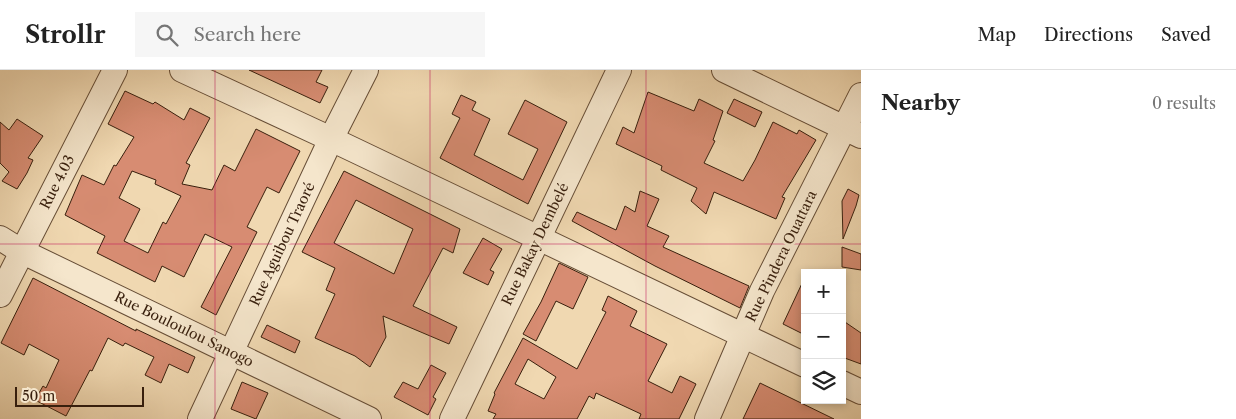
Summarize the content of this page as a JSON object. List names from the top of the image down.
{
  "streets": {
    "street": [
      "Rue 4.03",
      "Rue Aguibou Traoré",
      "Rue Bakay Dembelé",
      "Rue Pindera Ouattara",
      "Rue Bouloulou Sanogo"
    ]
  },
  "crossings": [
    ["Rue 4.03", "Rue Bouloulou Sanogo"],
    ["Rue Aguibou Traoré", "Rue Bouloulou Sanogo"]
  ],
  "scale_bar": "50 m",
  "page": {
    "header": "Strollr",
    "search": "Search here",
    "nav": ["Map", "Directions", "Saved"],
    "heading": ["Nearby", "0 results"],
    "map_buttons": ["+", "−"],
    "scale": "50 m"
  }
}
